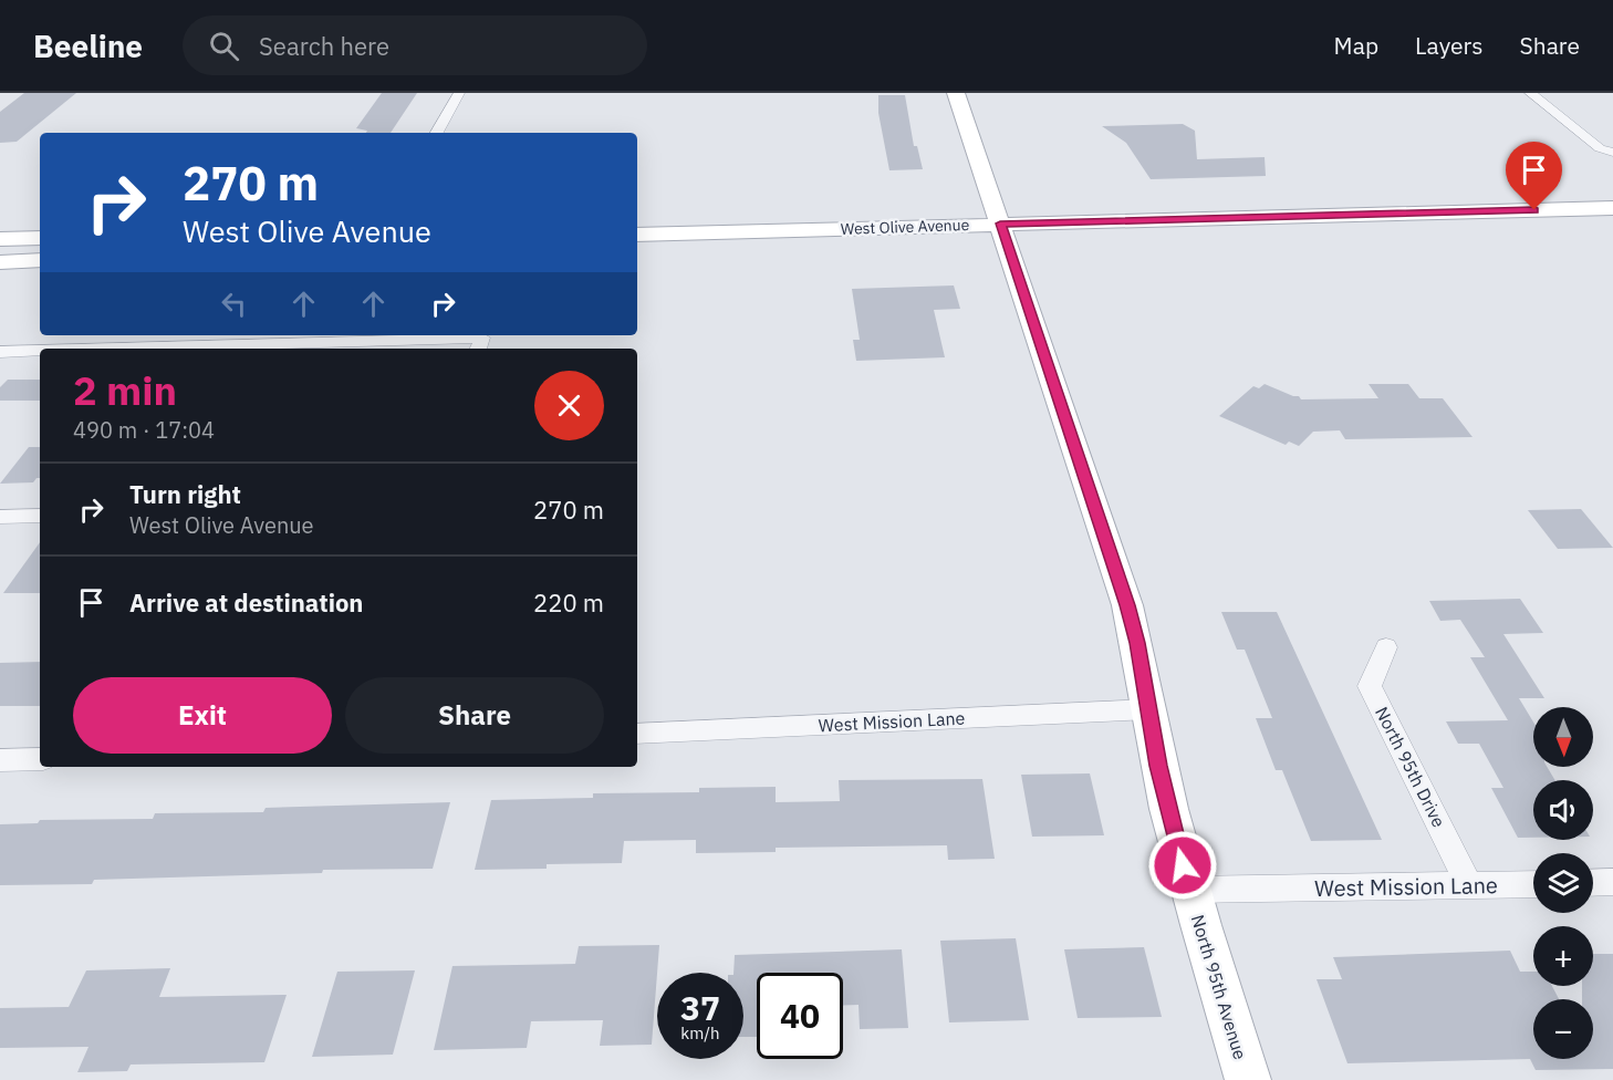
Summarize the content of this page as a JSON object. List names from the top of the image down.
{
  "streets": {
    "street": [
      "West Olive Avenue",
      "West Mission Lane",
      "North 95th Drive",
      "North 95th Avenue"
    ]
  },
  "crossings": [
    ["West Olive Avenue", "North 95th Avenue"],
    ["West Mission Lane", "North 95th Drive"],
    ["West Mission Lane", "North 95th Avenue"]
  ],
  "north": "bottom",
  "page": {
    "header": "Beeline",
    "search": "Search here",
    "nav": ["Map", "Layers", "Share"],
    "turn": ["270 m", "West Olive Avenue"],
    "heading": ["2 min", "490 m · 17:04"],
    "list": [
      {
        "name": "Turn right",
        "note": "West Olive Avenue",
        "value": "270 m"
      },
      {
        "name": "Arrive at destination",
        "value": "220 m"
      }
    ],
    "buttons": ["Exit", "Share"],
    "map_buttons": ["+", "−"],
    "speed": "37 km/h",
    "limit": "40"
  }
}
